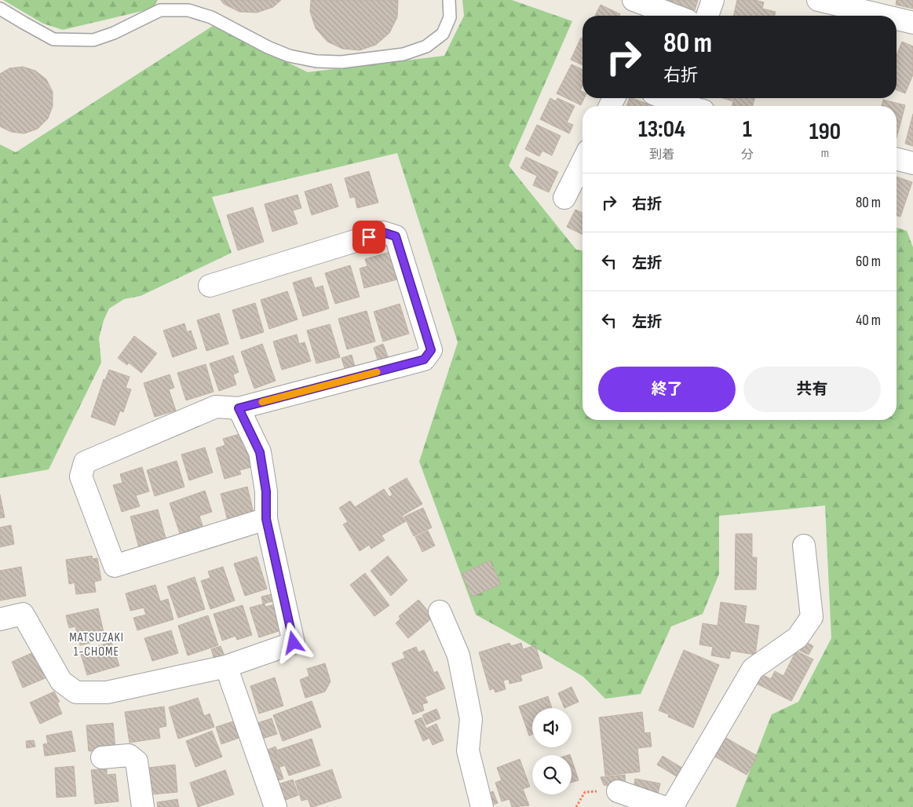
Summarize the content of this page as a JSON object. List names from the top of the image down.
{
  "districts": ["MATSUZAKI 1-CHOME"],
  "page": {
    "turn": ["80 m", "右折"],
    "eta": [
      "13:04",
      "到着",
      "1",
      "分",
      "190",
      "m"
    ],
    "list": [
      {
        "name": "右折",
        "value": "80 m"
      },
      {
        "name": "左折",
        "value": "60 m"
      },
      {
        "name": "左折",
        "value": "40 m"
      }
    ],
    "buttons": ["終了", "共有"]
  }
}
